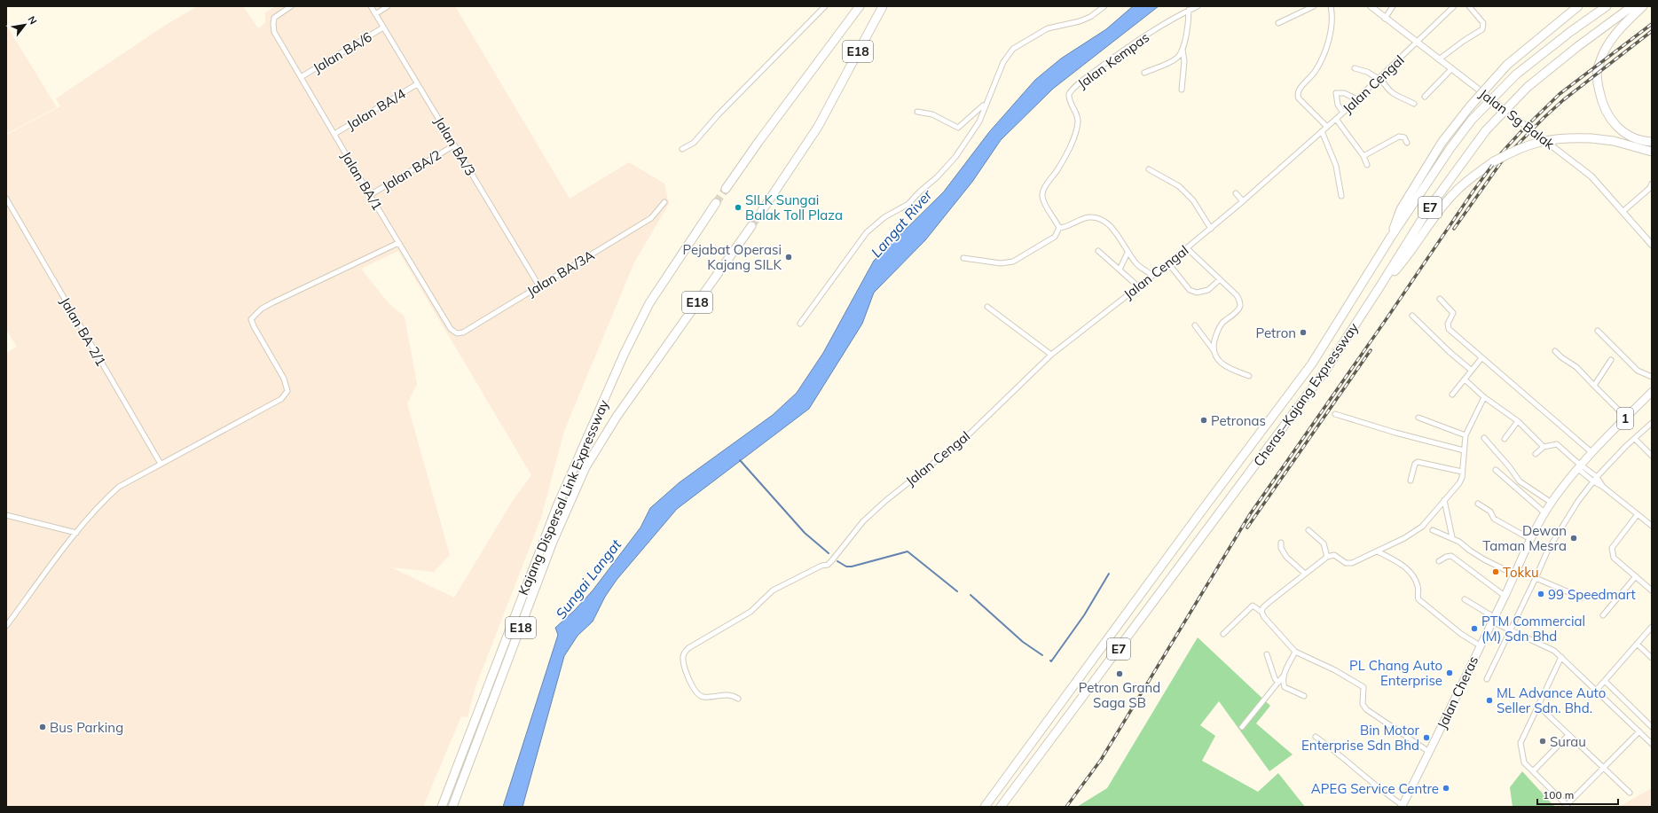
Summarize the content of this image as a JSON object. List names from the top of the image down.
{
  "streets": {
    "highway": [
      "E18",
      "E7",
      "Cheras–Kajang Expressway",
      "Kajang Dispersal Link Expressway"
    ],
    "main road": ["1", "Jalan Cheras"],
    "street": [
      "Jalan BA/6",
      "Jalan Kempas",
      "Jalan Cengal",
      "Jalan BA/4",
      "Jalan Sg Balak",
      "Jalan BA/3",
      "Jalan BA/2",
      "Jalan BA/1",
      "Jalan BA/3A",
      "Jalan BA 2/1"
    ]
  },
  "crossings": [
    ["Jalan BA/6", "Jalan BA/3"],
    ["Jalan BA/6", "Jalan BA/1"],
    ["Jalan Cengal", "Jalan Sg Balak"],
    ["Jalan BA/4", "Jalan BA/3"],
    ["Jalan BA/4", "Jalan BA/1"],
    ["Jalan BA/3", "Jalan BA/2"],
    ["Jalan BA/3", "Jalan BA/3A"],
    ["Jalan BA/2", "Jalan BA/1"],
    ["Jalan BA/1", "Jalan BA/3A"]
  ],
  "water": ["Langat River", "Sungai Langat"],
  "places": [
    "SILK Sungai Balak Toll Plaza",
    "Pejabat Operasi Kajang SILK",
    "Petron",
    "Petronas",
    "Dewan Taman Mesra",
    "Tokku",
    "99 Speedmart",
    "PTM Commercial (M) Sdn Bhd",
    "PL Chang Auto Enterprise",
    "Petron Grand Saga SB",
    "ML Advance Auto Seller Sdn. Bhd.",
    "Bus Parking",
    "Bin Motor Enterprise Sdn Bhd",
    "Surau",
    "APEG Service Centre"
  ],
  "scale_bar": "100 m",
  "north": "top right"
}
